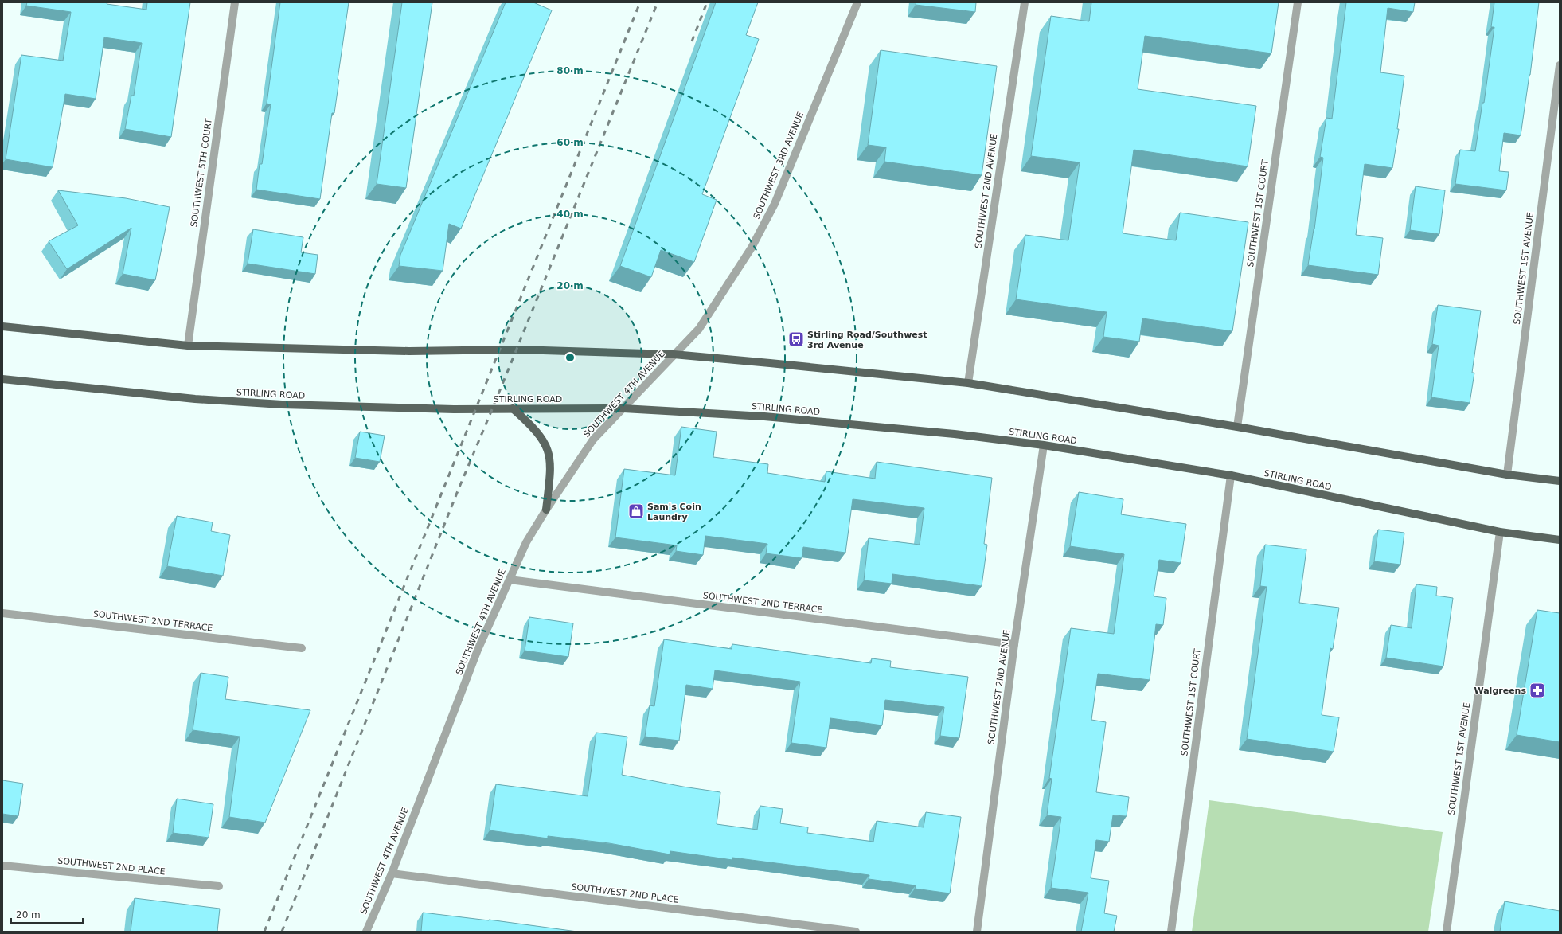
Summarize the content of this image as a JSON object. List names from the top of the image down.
{
  "streets": {
    "main road": ["STIRLING ROAD"],
    "street": [
      "SOUTHWEST 3RD AVENUE",
      "SOUTHWEST 5TH COURT",
      "SOUTHWEST 2ND AVENUE",
      "SOUTHWEST 1ST COURT",
      "SOUTHWEST 1ST AVENUE",
      "SOUTHWEST 4TH AVENUE",
      "SOUTHWEST 2ND TERRACE",
      "SOUTHWEST 2ND PLACE"
    ]
  },
  "crossings": [
    ["SOUTHWEST 3RD AVENUE", "SOUTHWEST 4TH AVENUE"],
    ["SOUTHWEST 2ND AVENUE", "STIRLING ROAD"],
    ["SOUTHWEST 2ND AVENUE", "SOUTHWEST 2ND TERRACE"],
    ["SOUTHWEST 1ST COURT", "STIRLING ROAD"],
    ["SOUTHWEST 1ST AVENUE", "STIRLING ROAD"],
    ["STIRLING ROAD", "SOUTHWEST 4TH AVENUE"],
    ["SOUTHWEST 4TH AVENUE", "SOUTHWEST 2ND TERRACE"],
    ["SOUTHWEST 4TH AVENUE", "SOUTHWEST 2ND PLACE"]
  ],
  "places": {
    "bus stop": ["Stirling Road/Southwest 3rd Avenue"],
    "shop": ["Sam's Coin Laundry"],
    "pharmacy": ["Walgreens"]
  },
  "scale_bar": "20 m",
  "rings": [
    "80 m",
    "60 m",
    "40 m",
    "20 m"
  ]
}
